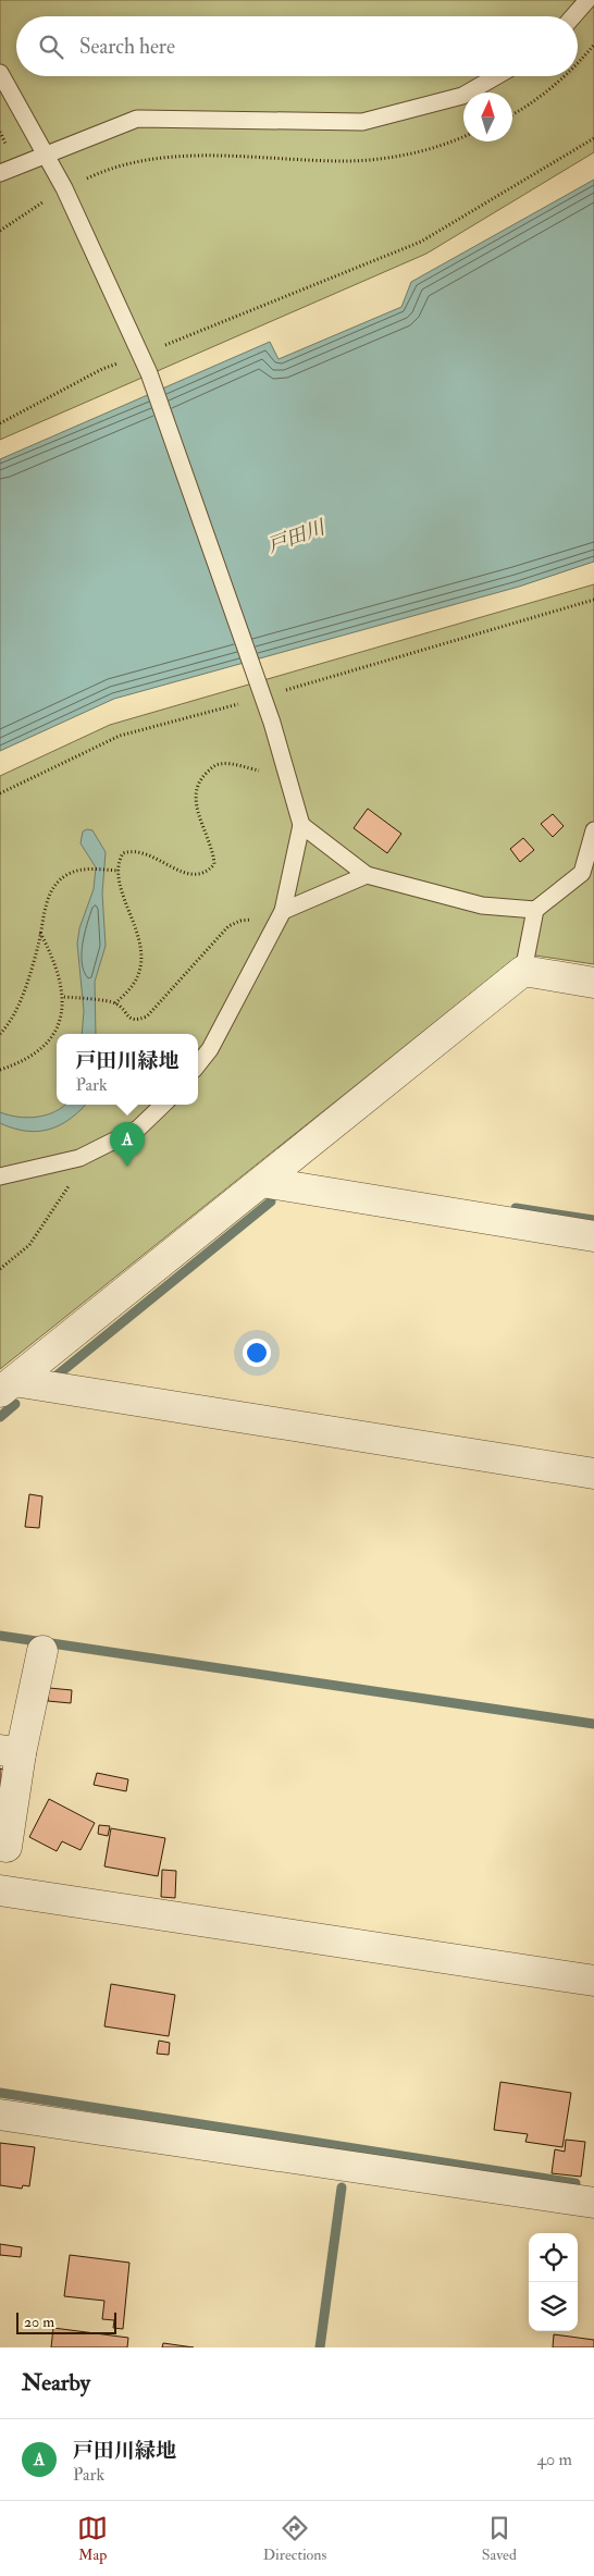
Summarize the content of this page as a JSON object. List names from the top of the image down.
{
  "water": ["戸田川"],
  "scale_bar": "20 m",
  "north": "top",
  "page": {
    "search": "Search here",
    "popup": ["戸田川緑地", "Park"],
    "pins": "A",
    "scale": "20 m",
    "heading": "Nearby",
    "list": [
      {
        "mark": "A",
        "name": "戸田川緑地",
        "note": "Park",
        "value": "40 m"
      }
    ],
    "nav": ["Map", "Directions", "Saved"]
  }
}
